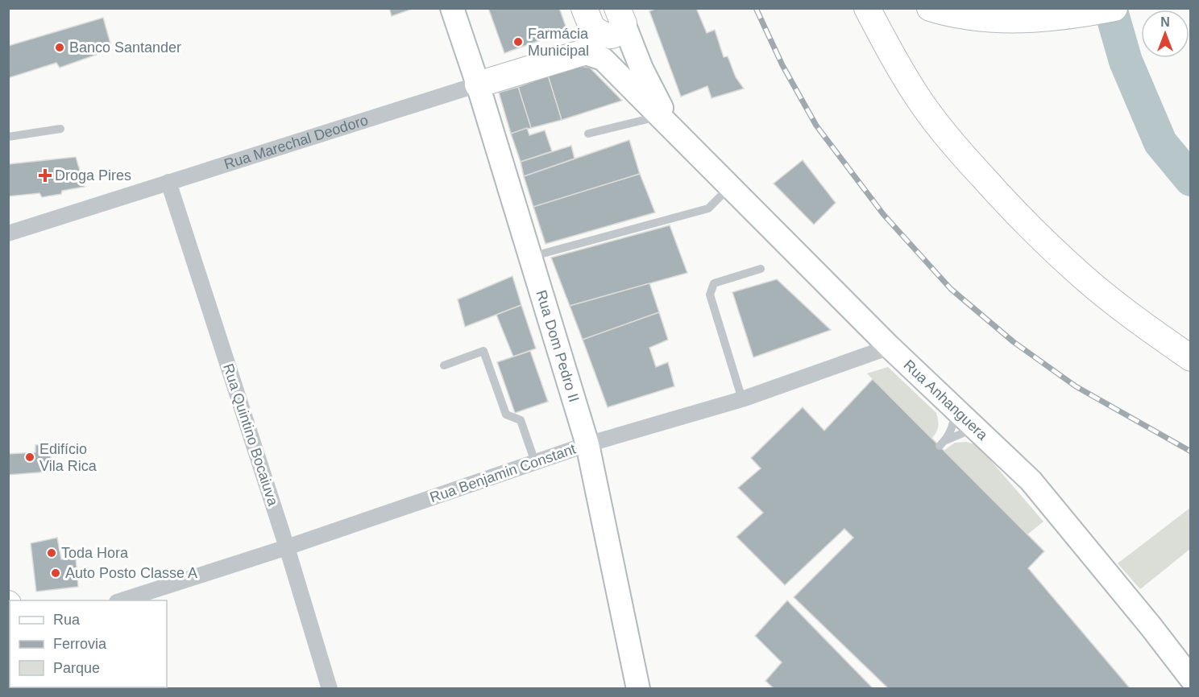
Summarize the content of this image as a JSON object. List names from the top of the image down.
{
  "streets": {
    "main road": ["Rua Marechal Deodoro"],
    "street": [
      "Rua Dom Pedro II",
      "Rua Anhanguera",
      "Rua Quintino Bocaiuva",
      "Rua Benjamin Constant"
    ]
  },
  "crossings": [
    ["Rua Marechal Deodoro", "Rua Dom Pedro II"],
    ["Rua Marechal Deodoro", "Rua Anhanguera"],
    ["Rua Marechal Deodoro", "Rua Quintino Bocaiuva"],
    ["Rua Dom Pedro II", "Rua Benjamin Constant"],
    ["Rua Anhanguera", "Rua Benjamin Constant"],
    ["Rua Quintino Bocaiuva", "Rua Benjamin Constant"]
  ],
  "places": {
    "other": [
      "Farmácia Municipal",
      "Banco Santander",
      "Edifício Vila Rica",
      "Toda Hora",
      "Auto Posto Classe A"
    ],
    "health": ["Droga Pires"]
  },
  "legend": ["Rua", "Ferrovia", "Parque"],
  "north": "top"
}
